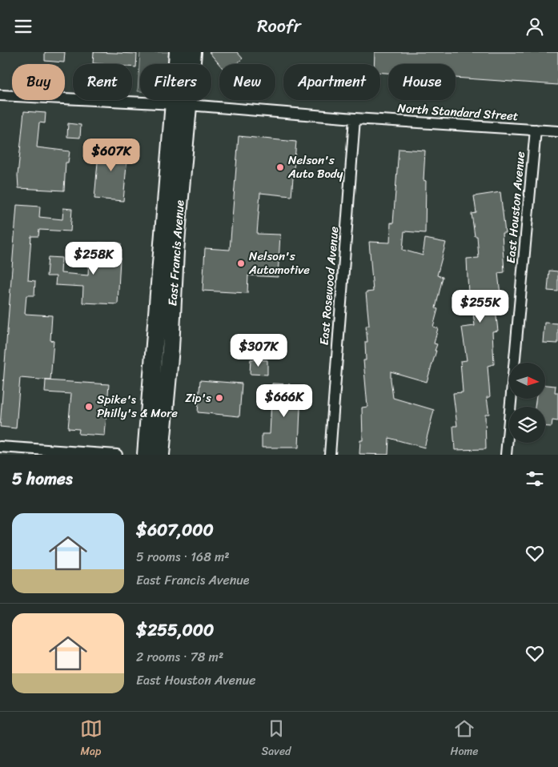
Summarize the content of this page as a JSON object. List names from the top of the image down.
{
  "streets": {
    "main road": ["East Francis Avenue"],
    "street": ["North Standard Street", "East Houston Avenue", "East Rosewood Avenue"]
  },
  "crossings": [
    ["North Standard Street", "East Houston Avenue"],
    ["North Standard Street", "East Francis Avenue"],
    ["North Standard Street", "East Rosewood Avenue"]
  ],
  "places": [
    "Nelson's Auto Body",
    "Nelson's Automotive",
    "Zip's",
    "Spike's Philly's & More"
  ],
  "north": "right",
  "page": {
    "header": "Roofr",
    "chip": [
      "Buy",
      "Rent",
      "Filters",
      "New",
      "Apartment",
      "House"
    ],
    "price": [
      "$607K",
      "$258K",
      "$255K",
      "$307K",
      "$666K"
    ],
    "heading": "5 homes",
    "list": [
      {
        "name": "$607,000",
        "note": "5 rooms · 168 m² · East Francis Avenue"
      },
      {
        "name": "$255,000",
        "note": "2 rooms · 78 m² · East Houston Avenue"
      }
    ],
    "tabs": ["Map", "Saved", "Home"]
  }
}
